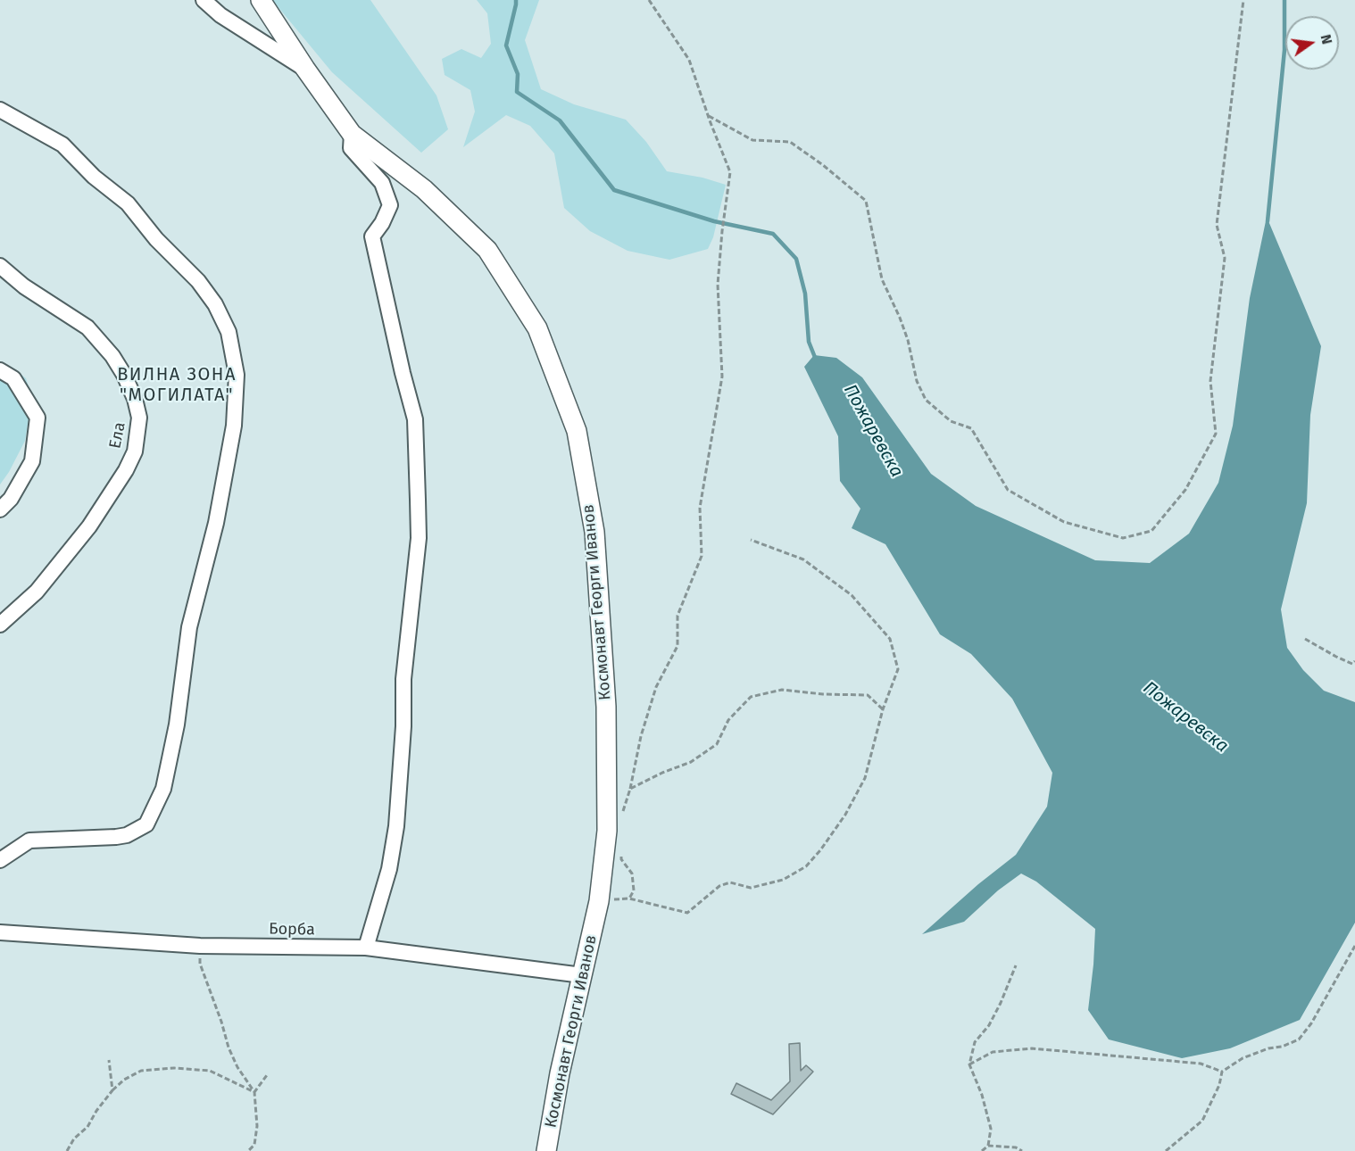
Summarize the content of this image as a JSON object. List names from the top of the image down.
{
  "streets": {
    "street": ["Ела", "Космонавт Георги Иванов", "Борба"]
  },
  "crossings": [
    ["Космонавт Георги Иванов", "Борба"]
  ],
  "districts": ["ВИЛНА ЗОНА \"МОГИЛАТА\""],
  "water": ["Пожаревска"],
  "north": "right"
}
